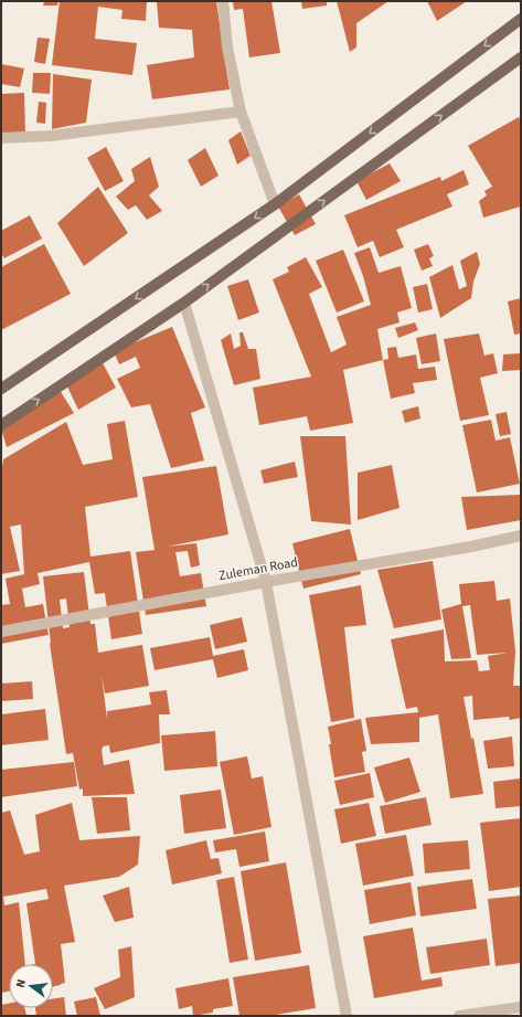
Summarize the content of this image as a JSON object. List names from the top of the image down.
{
  "streets": {
    "street": ["Zuleman Road"]
  },
  "north": "left"
}
